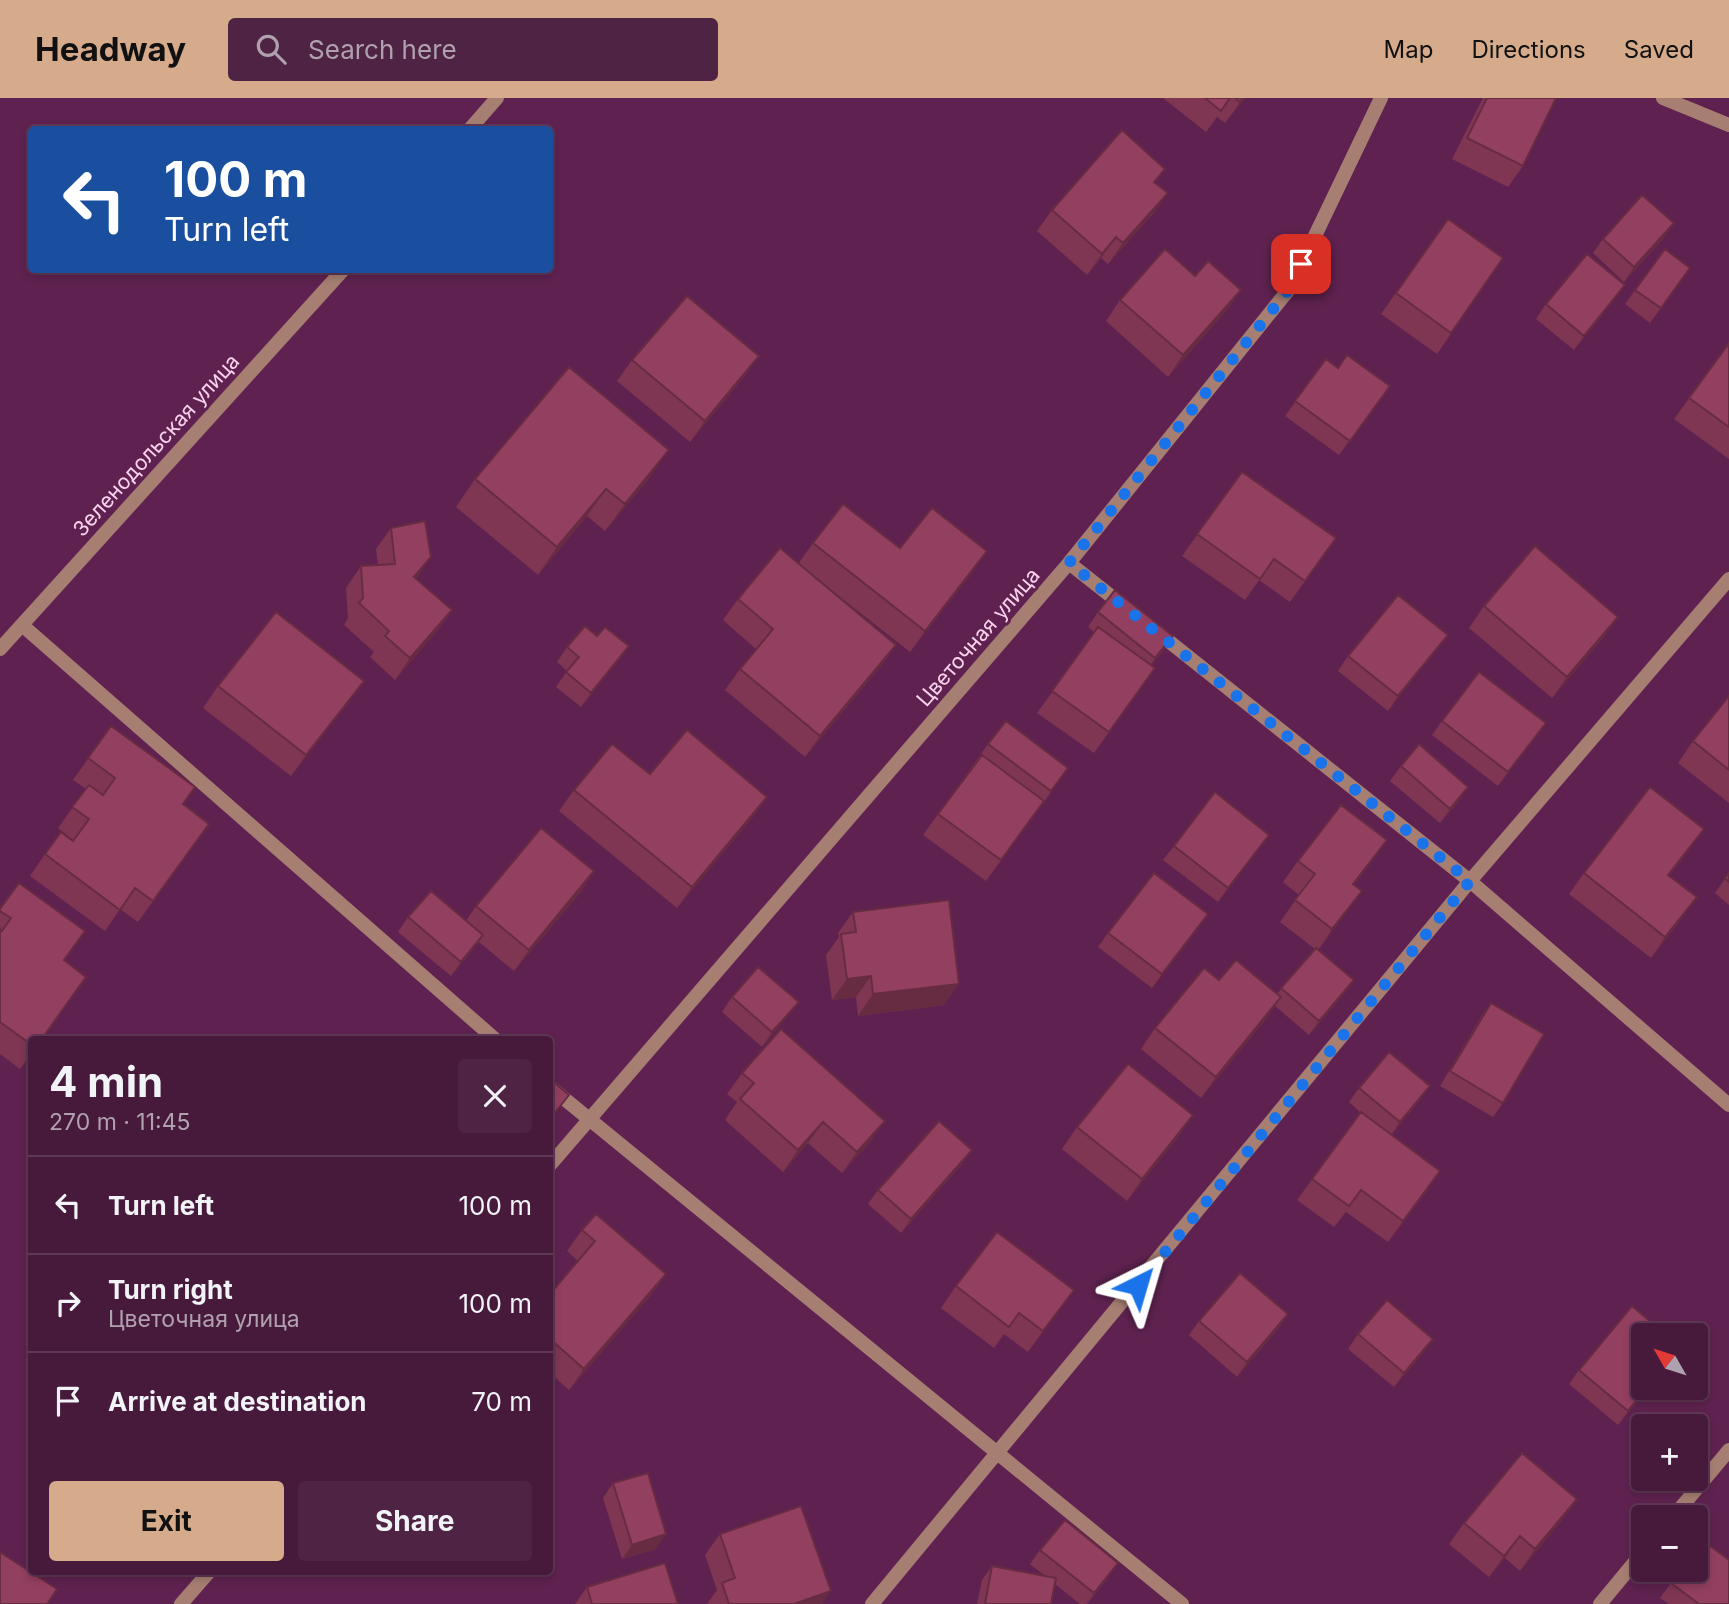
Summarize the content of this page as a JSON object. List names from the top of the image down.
{
  "streets": {
    "lane": ["Зеленодольская улица", "Цветочная улица"]
  },
  "north": "top left",
  "page": {
    "header": "Headway",
    "search": "Search here",
    "nav": ["Map", "Directions", "Saved"],
    "turn": ["100 m", "Turn left"],
    "heading": ["4 min", "270 m · 11:45"],
    "list": [
      {
        "name": "Turn left",
        "value": "100 m"
      },
      {
        "name": "Turn right",
        "note": "Цветочная улица",
        "value": "100 m"
      },
      {
        "name": "Arrive at destination",
        "value": "70 m"
      }
    ],
    "map_buttons": ["+", "−"],
    "buttons": ["Exit", "Share"]
  }
}
